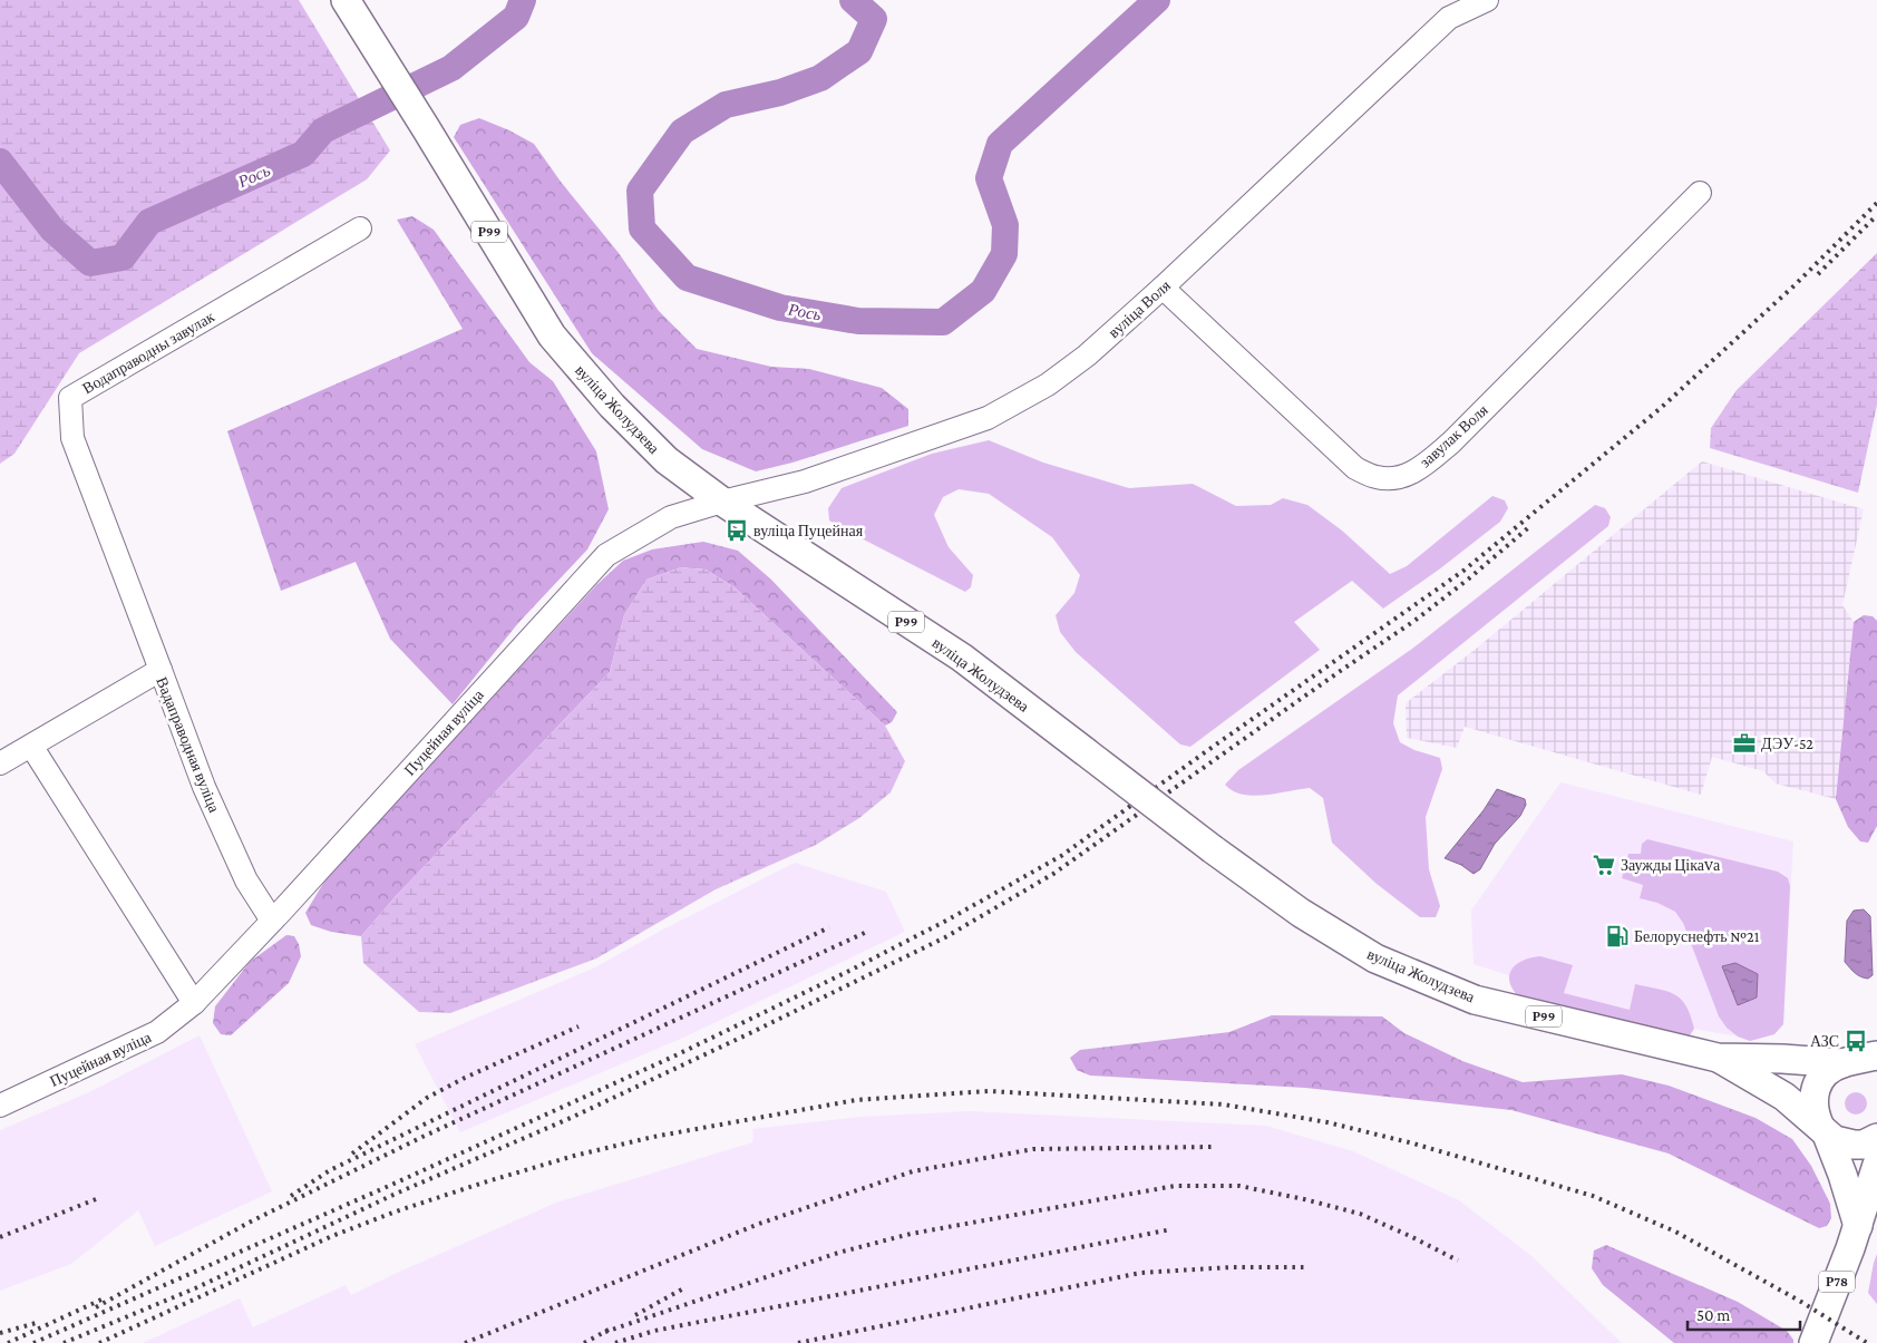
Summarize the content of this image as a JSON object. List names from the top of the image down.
{
  "streets": {
    "main road": ["Р99", "вуліца Жолудзева", "Р78"],
    "street": [
      "вуліца Воля",
      "Водаправодны завулак",
      "завулак Воля",
      "Пуцейная вуліца",
      "Вадаправодная вуліца"
    ]
  },
  "crossings": [
    ["Р99", "вуліца Жолудзева"],
    ["вуліца Воля", "вуліца Жолудзева"],
    ["вуліца Воля", "завулак Воля"],
    ["вуліца Воля", "Пуцейная вуліца"],
    ["Водаправодны завулак", "Вадаправодная вуліца"],
    ["вуліца Жолудзева", "Пуцейная вуліца"],
    ["Пуцейная вуліца", "Вадаправодная вуліца"]
  ],
  "water": ["Рось"],
  "places": {
    "bus stop": ["вуліца Пуцейная", "АЗС"],
    "office": ["ДЭУ-52"],
    "supermarket": ["Заужды ЦікаVа"],
    "fuel station": ["Белоруснефть №21"]
  },
  "scale_bar": "50 m"
}
